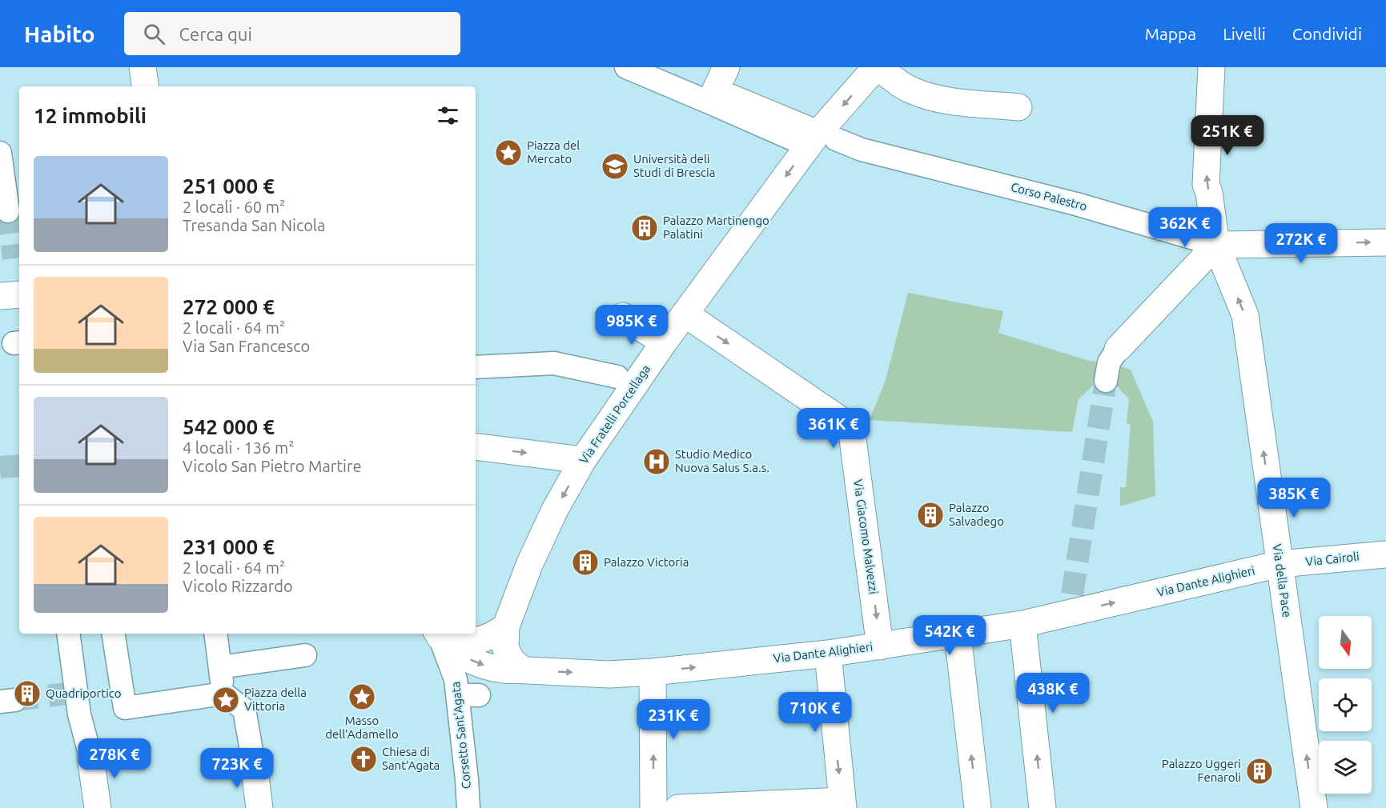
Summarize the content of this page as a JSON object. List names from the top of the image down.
{
  "streets": {
    "street": [
      "Corso Palestro",
      "Via Fratelli Porcellaga",
      "Via Giacomo Malvezzi",
      "Via Cairoli",
      "Via della Pace",
      "Via Dante Alighieri",
      "Corsetto Sant'Agata"
    ]
  },
  "crossings": [
    ["Corso Palestro", "Via Fratelli Porcellaga"],
    ["Corso Palestro", "Via della Pace"],
    ["Via Fratelli Porcellaga", "Via Giacomo Malvezzi"],
    ["Via Fratelli Porcellaga", "Via Dante Alighieri"],
    ["Via Giacomo Malvezzi", "Via Dante Alighieri"],
    ["Via Cairoli", "Via della Pace"],
    ["Via Cairoli", "Via Dante Alighieri"],
    ["Via della Pace", "Via Dante Alighieri"],
    ["Via Dante Alighieri", "Corsetto Sant'Agata"]
  ],
  "one_way": ["Via Fratelli Porcellaga", "Via Giacomo Malvezzi", "Via della Pace"],
  "places": {
    "place": ["Piazza del Mercato", "Masso dell'Adamello", "Piazza della Vittoria"],
    "school or university": ["Università deli Studi di Brescia"],
    "building": [
      "Palazzo Martinengo Palatini",
      "Palazzo Salvadego",
      "Palazzo Victoria",
      "Quadriportico",
      "Palazzo Uggeri Fenaroli"
    ],
    "hospital": ["Studio Medico Nuova Salus S.a.s."],
    "church": ["Chiesa di Sant'Agata"]
  },
  "north": "bottom",
  "page": {
    "header": "Habito",
    "search": "Cerca qui",
    "nav": ["Mappa", "Livelli", "Condividi"],
    "heading": "12 immobili",
    "price": [
      "251K €",
      "362K €",
      "272K €",
      "985K €",
      "361K €",
      "385K €",
      "542K €",
      "438K €",
      "710K €",
      "231K €",
      "278K €",
      "723K €"
    ],
    "list": [
      {
        "name": "251 000 €",
        "note": "2 locali · 60 m² · Tresanda San Nicola"
      },
      {
        "name": "272 000 €",
        "note": "2 locali · 64 m² · Via San Francesco"
      },
      {
        "name": "542 000 €",
        "note": "4 locali · 136 m² · Vicolo San Pietro Martire"
      },
      {
        "name": "231 000 €",
        "note": "2 locali · 64 m² · Vicolo Rizzardo"
      }
    ]
  }
}
